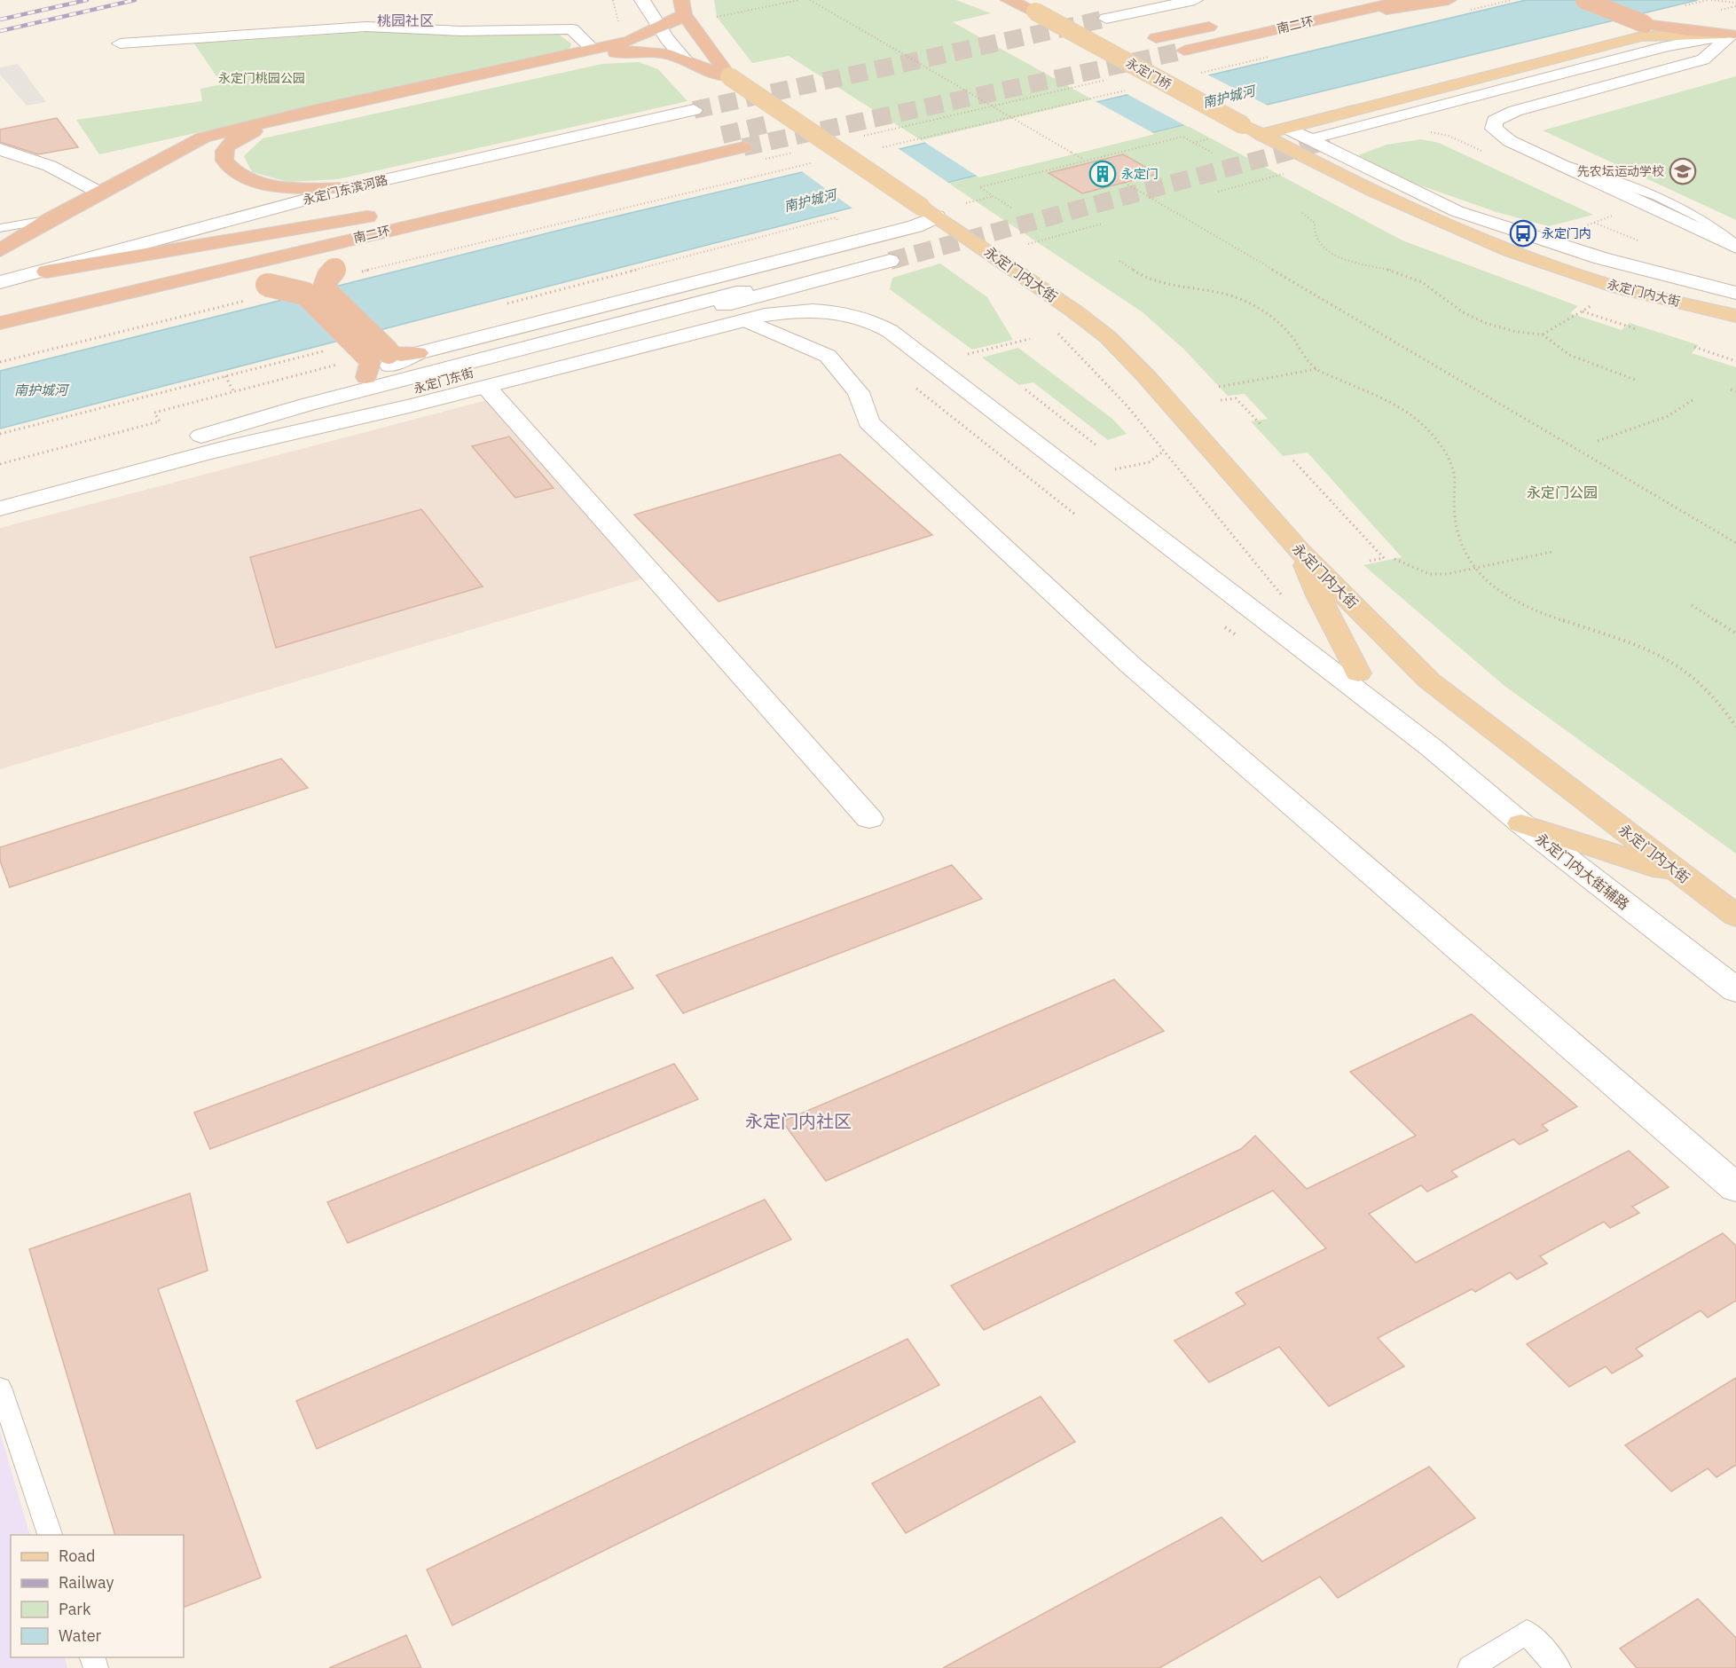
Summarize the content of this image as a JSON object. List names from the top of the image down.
{
  "streets": {
    "highway": ["南二环"],
    "main road": ["永定门桥", "永定门内大街"],
    "street": ["永定门东滨河路", "永定门东街", "永定门内大街辅路"]
  },
  "crossings": [
    ["永定门桥", "永定门内大街"]
  ],
  "districts": ["桃园社区", "永定门内社区"],
  "water": ["南护城河"],
  "parks": ["永定门桃园公园", "永定门公园"],
  "places": {
    "school or university": ["先农坛运动学校"],
    "building": ["永定门"],
    "bus stop": ["永定门内"]
  },
  "legend": [
    "Road",
    "Railway",
    "Park",
    "Water"
  ]
}
